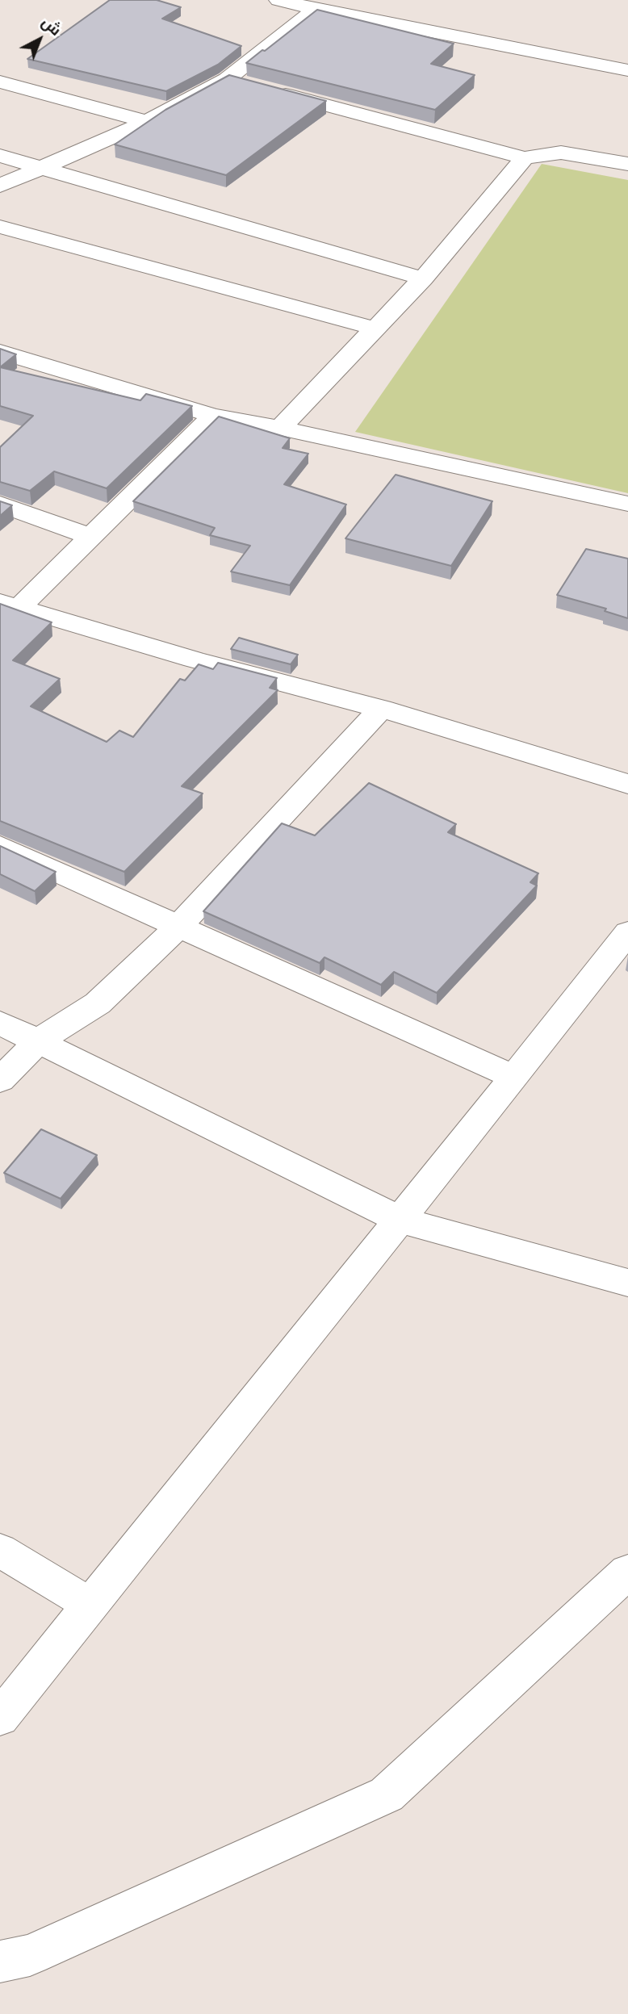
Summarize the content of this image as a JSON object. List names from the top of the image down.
{
  "north": "top right"
}
